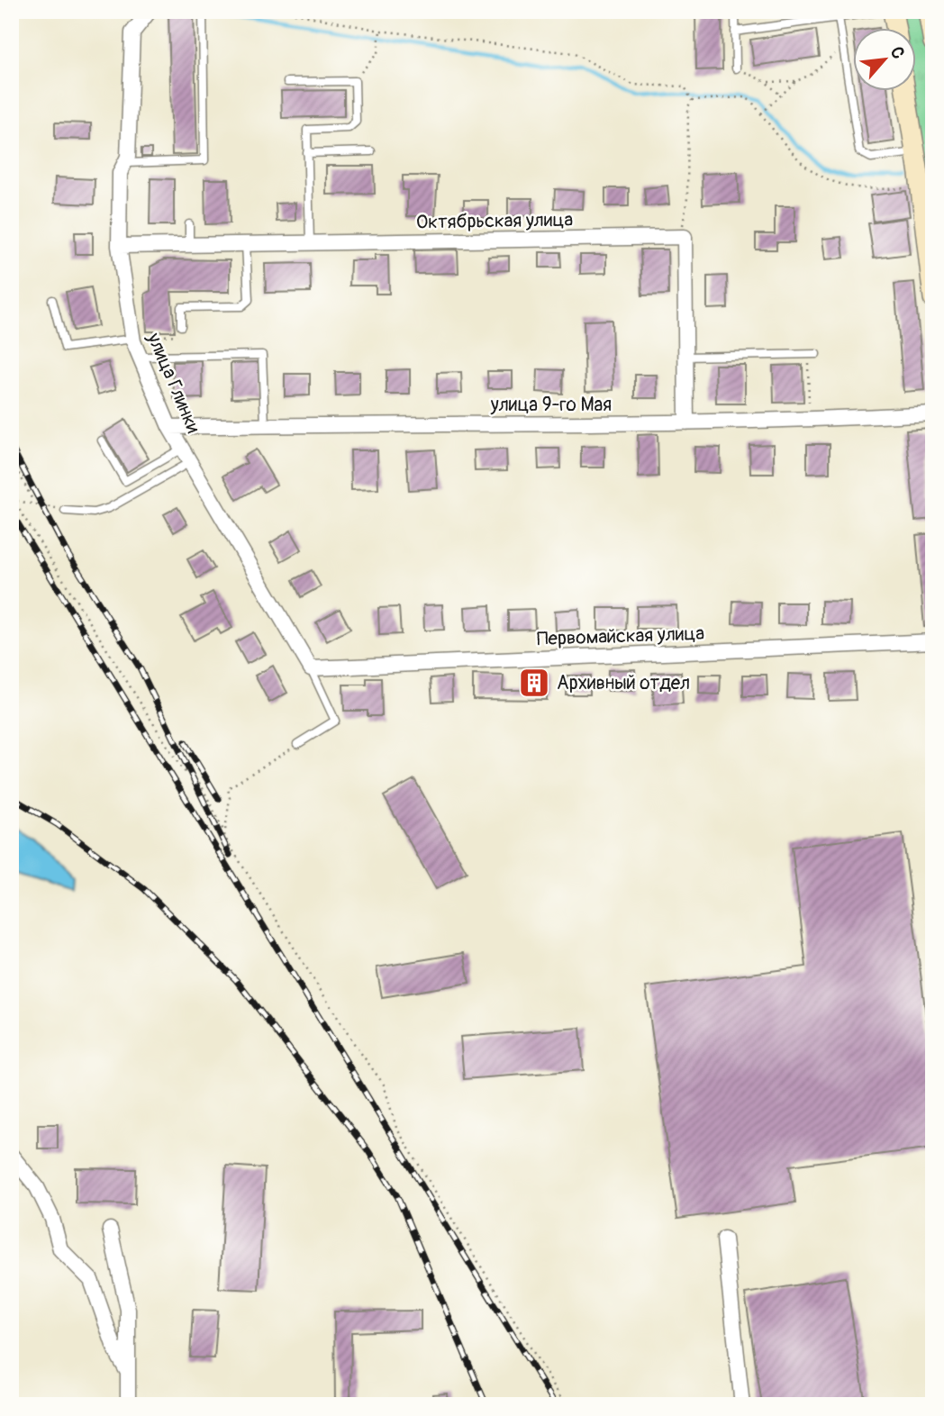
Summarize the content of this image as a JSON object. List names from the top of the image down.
{
  "streets": {
    "street": [
      "Октябрьская улица",
      "улица Глинки",
      "улица 9-го Мая",
      "Первомайская улица"
    ]
  },
  "crossings": [
    ["Октябрьская улица", "улица Глинки"],
    ["улица Глинки", "улица 9-го Мая"],
    ["улица Глинки", "Первомайская улица"]
  ],
  "places": {
    "building": ["Архивный отдел"]
  },
  "north": "top right"
}
